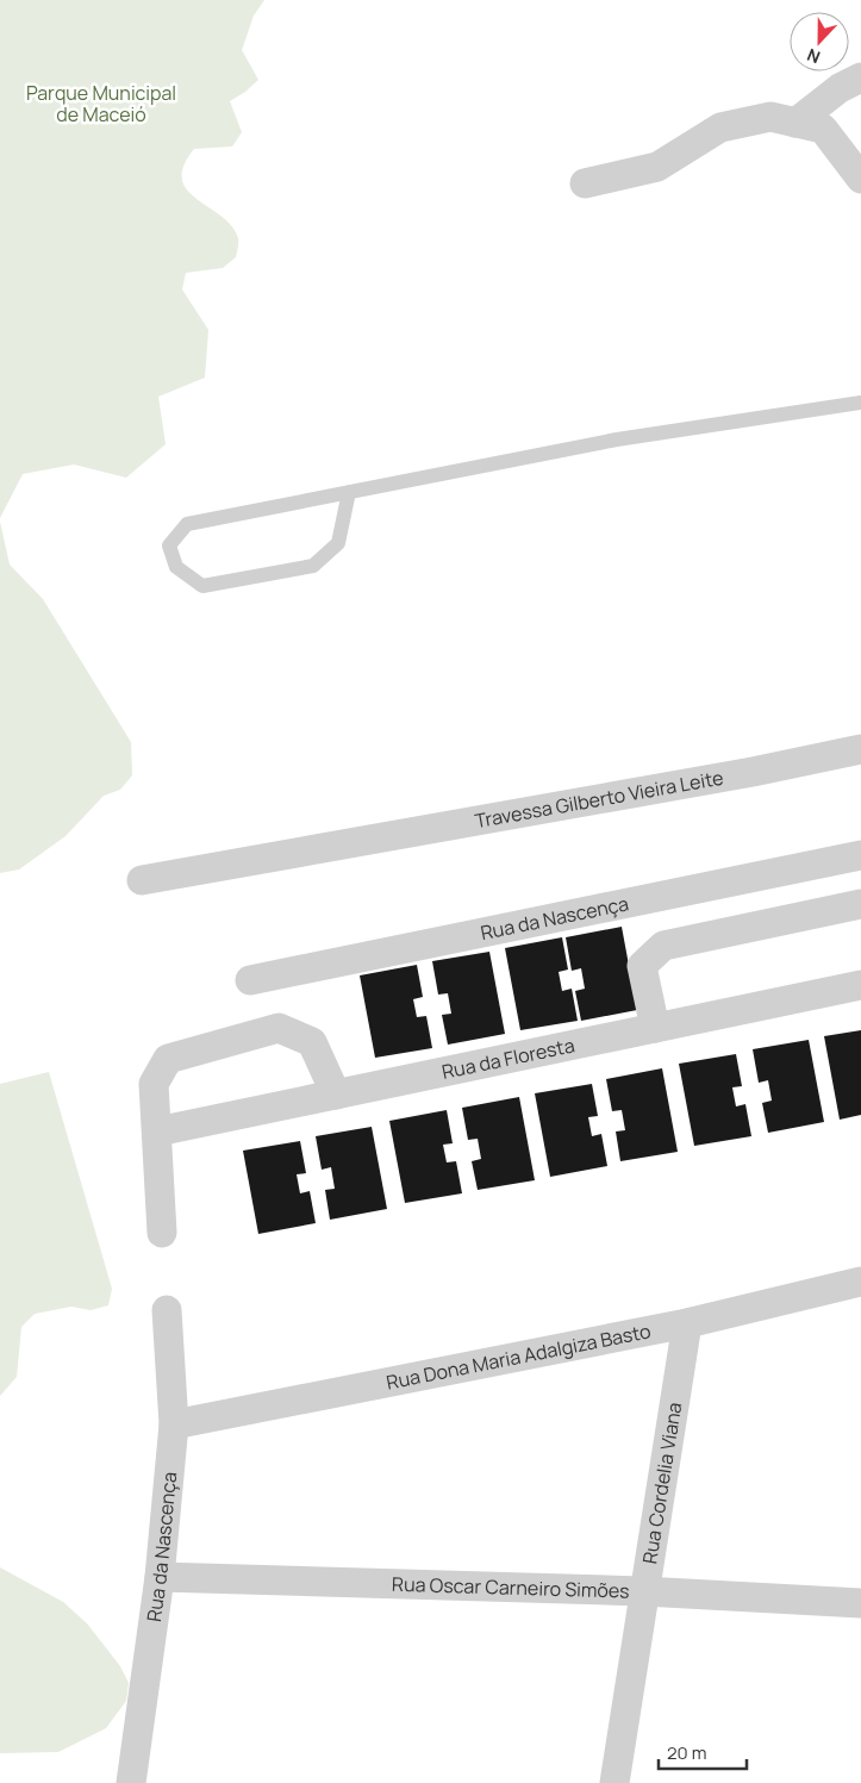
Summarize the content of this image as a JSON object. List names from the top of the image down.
{
  "streets": {
    "street": [
      "Travessa Gilberto Vieira Leite",
      "Rua da Nascença",
      "Rua da Floresta",
      "Rua Dona Maria Adalgiza Basto",
      "Rua Cordelia Viana",
      "Rua Oscar Carneiro Simões"
    ]
  },
  "crossings": [
    ["Rua da Nascença", "Rua Dona Maria Adalgiza Basto"],
    ["Rua da Nascença", "Rua Oscar Carneiro Simões"],
    ["Rua Dona Maria Adalgiza Basto", "Rua Cordelia Viana"],
    ["Rua Cordelia Viana", "Rua Oscar Carneiro Simões"]
  ],
  "parks": ["Parque Municipal de Maceió"],
  "scale_bar": "20 m",
  "north": "bottom"
}
